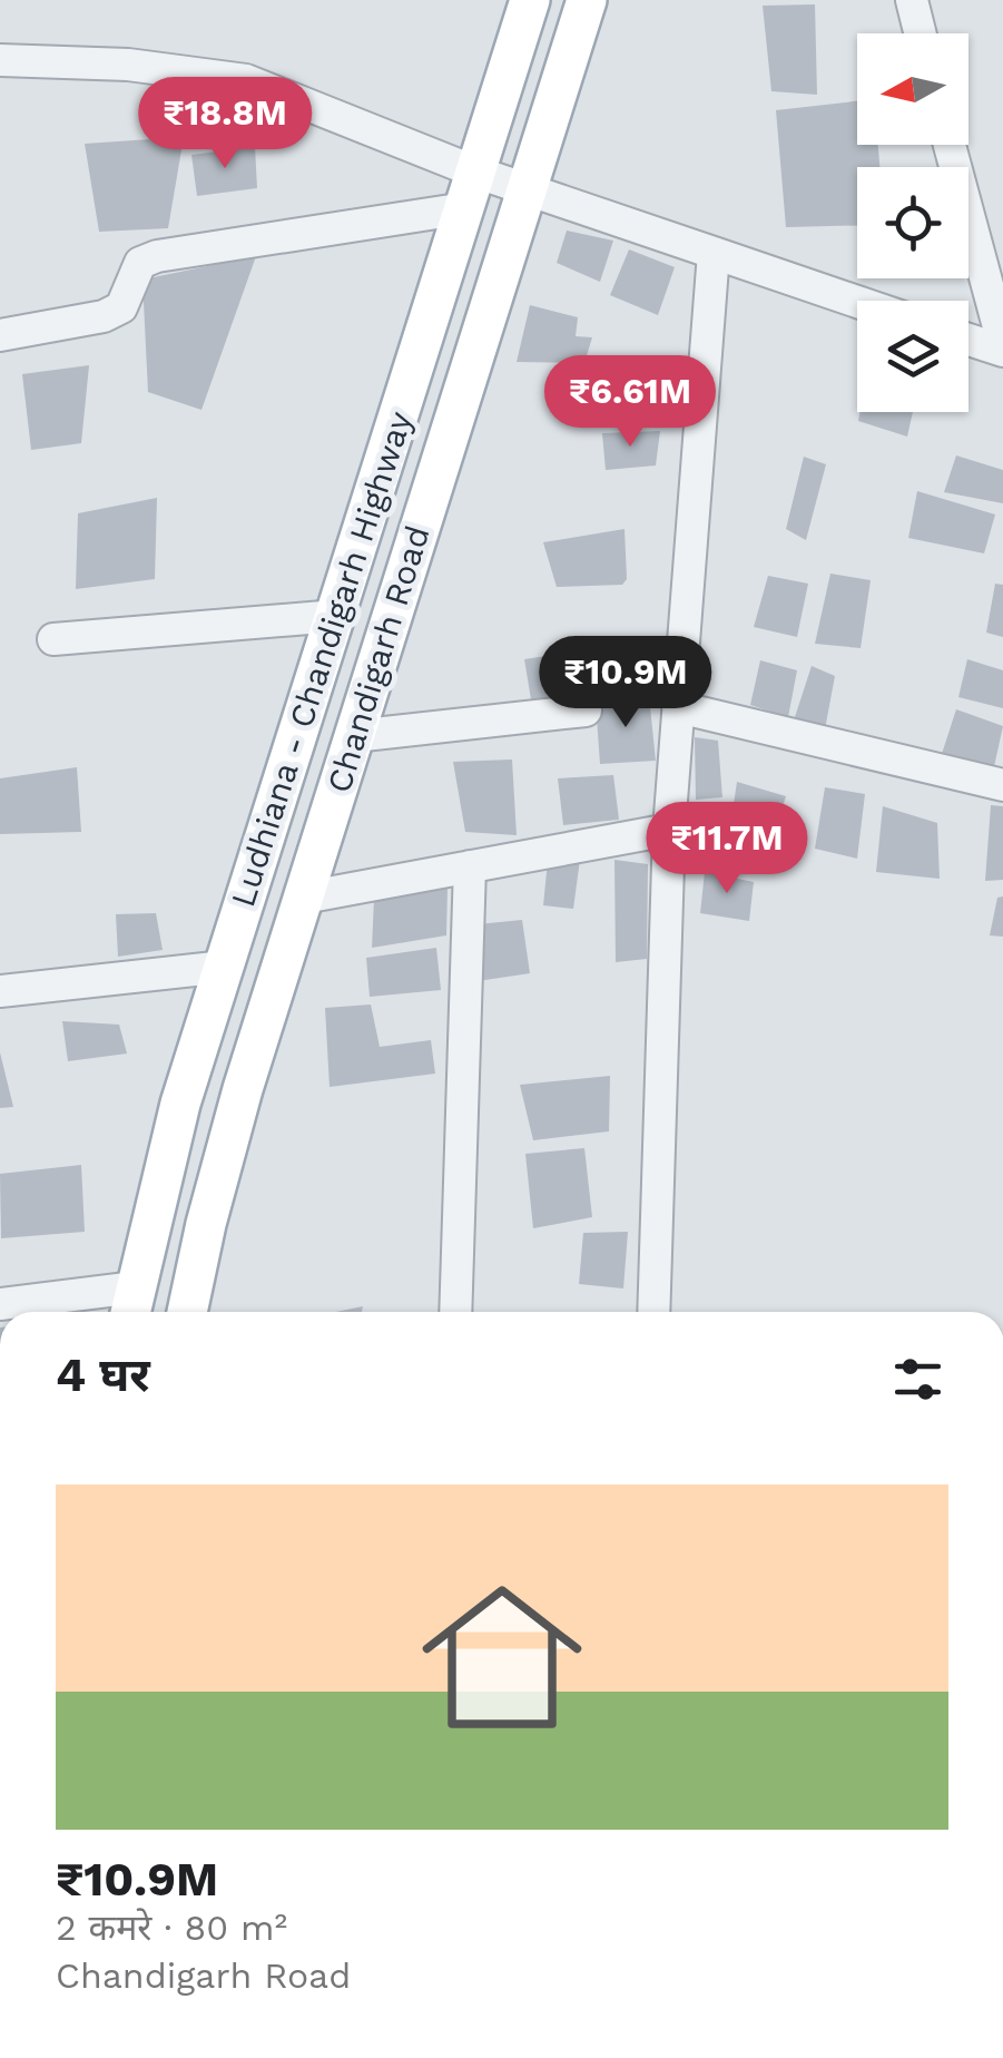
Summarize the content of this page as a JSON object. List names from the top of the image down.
{
  "streets": {
    "main road": ["Ludhiana - Chandigarh Highway", "Chandigarh Road"]
  },
  "north": "left",
  "page": {
    "price": [
      "₹18.8M",
      "₹6.61M",
      "₹10.9M",
      "₹11.7M"
    ],
    "heading": "4 घर",
    "list": [
      {
        "name": "₹10.9M",
        "note": "2 कमरे · 80 m² · Chandigarh Road"
      }
    ]
  }
}
